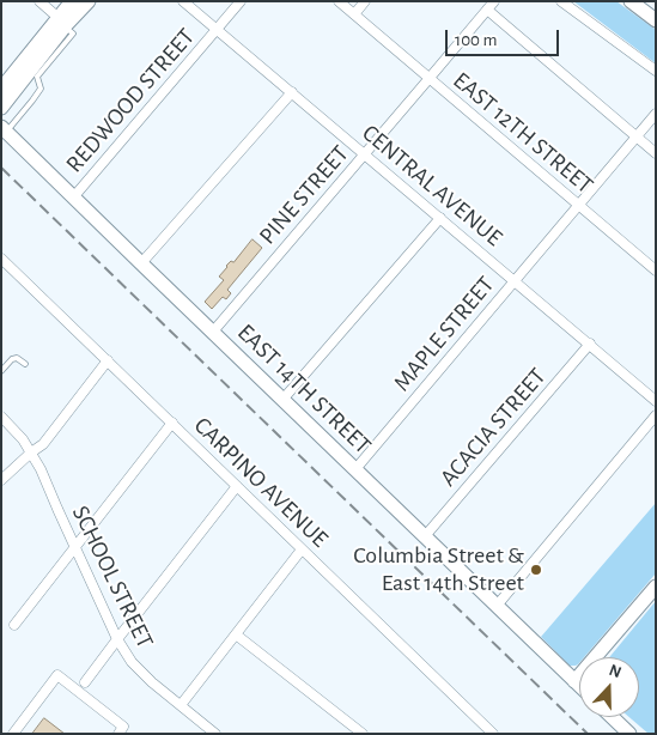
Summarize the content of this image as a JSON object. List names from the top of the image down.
{
  "streets": {
    "street": [
      "REDWOOD STREET",
      "EAST 12TH STREET",
      "CENTRAL AVENUE",
      "PINE STREET",
      "MAPLE STREET",
      "EAST 14TH STREET",
      "ACACIA STREET",
      "CARPINO AVENUE",
      "SCHOOL STREET"
    ]
  },
  "crossings": [
    ["REDWOOD STREET", "CENTRAL AVENUE"],
    ["REDWOOD STREET", "EAST 14TH STREET"],
    ["EAST 12TH STREET", "PINE STREET"],
    ["EAST 12TH STREET", "MAPLE STREET"],
    ["CENTRAL AVENUE", "PINE STREET"],
    ["CENTRAL AVENUE", "MAPLE STREET"],
    ["CENTRAL AVENUE", "ACACIA STREET"],
    ["PINE STREET", "EAST 14TH STREET"],
    ["MAPLE STREET", "EAST 14TH STREET"],
    ["EAST 14TH STREET", "ACACIA STREET"]
  ],
  "places": ["Columbia Street & East 14th Street"],
  "scale_bar": "100 m",
  "north": "top"
}
